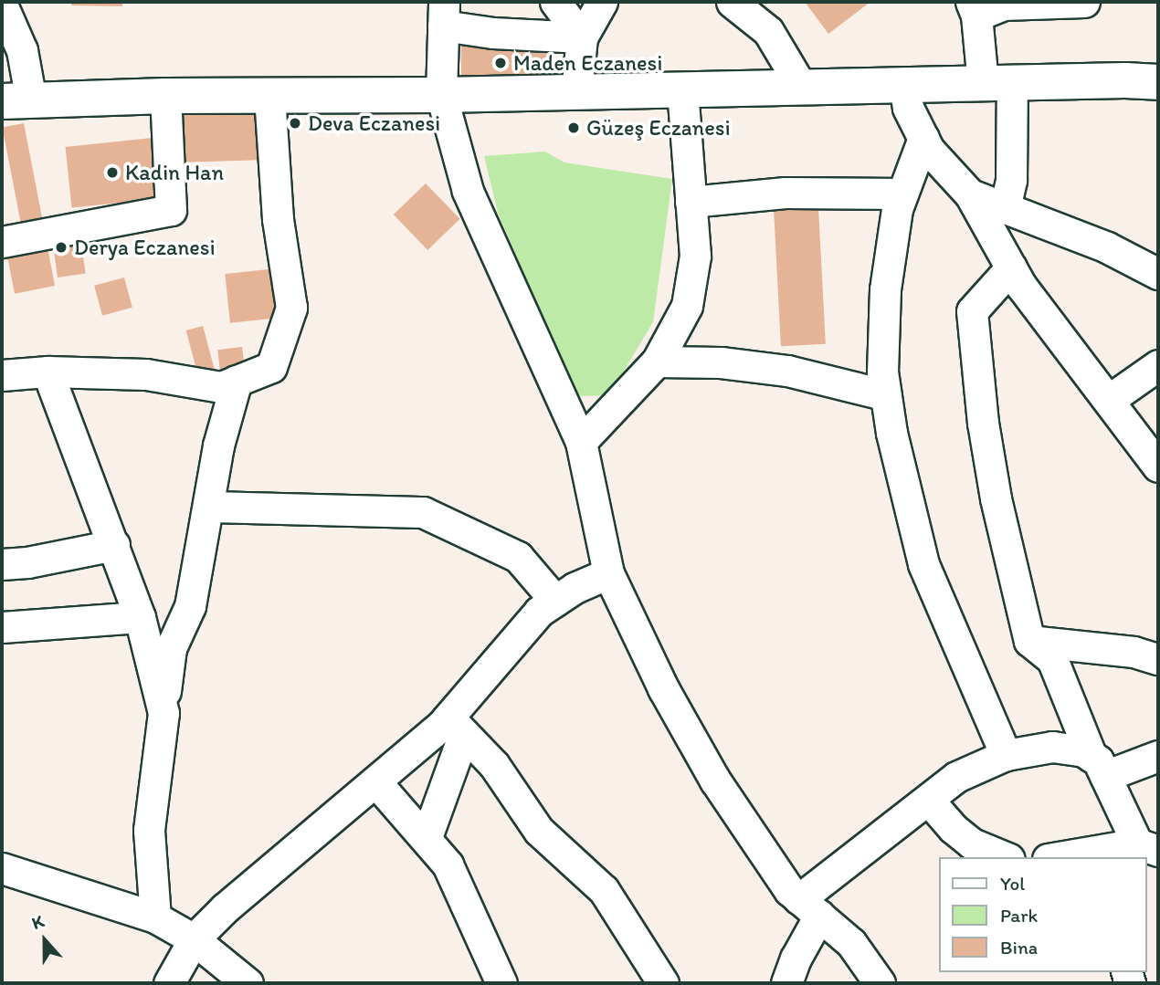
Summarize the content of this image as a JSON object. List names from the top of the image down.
{
  "places": [
    "Maden Eczanesi",
    "Deva Eczanesi",
    "Güzeş Eczanesi",
    "Kadin Han",
    "Derya Eczanesi"
  ],
  "legend": ["Yol", "Park", "Bina"],
  "north": "top"
}
